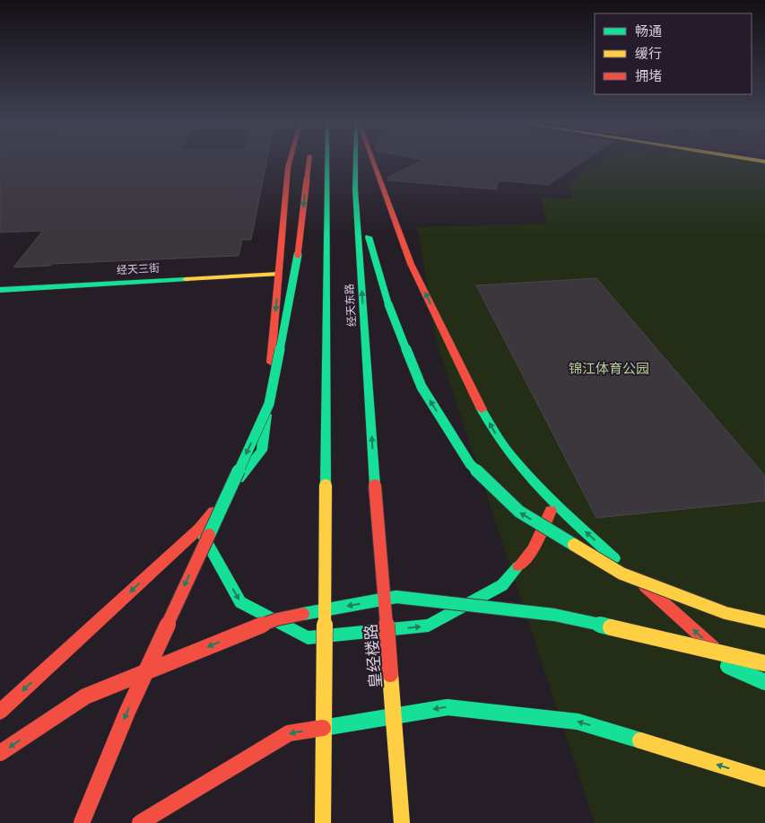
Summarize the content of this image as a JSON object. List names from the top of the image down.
{
  "streets": {
    "main road": ["经天三街", "经天东路", "皇经楼路"]
  },
  "crossings": [
    ["经天东路", "皇经楼路"]
  ],
  "parks": ["锦江体育公园"],
  "legend": ["畅通", "缓行", "拥堵"]
}
